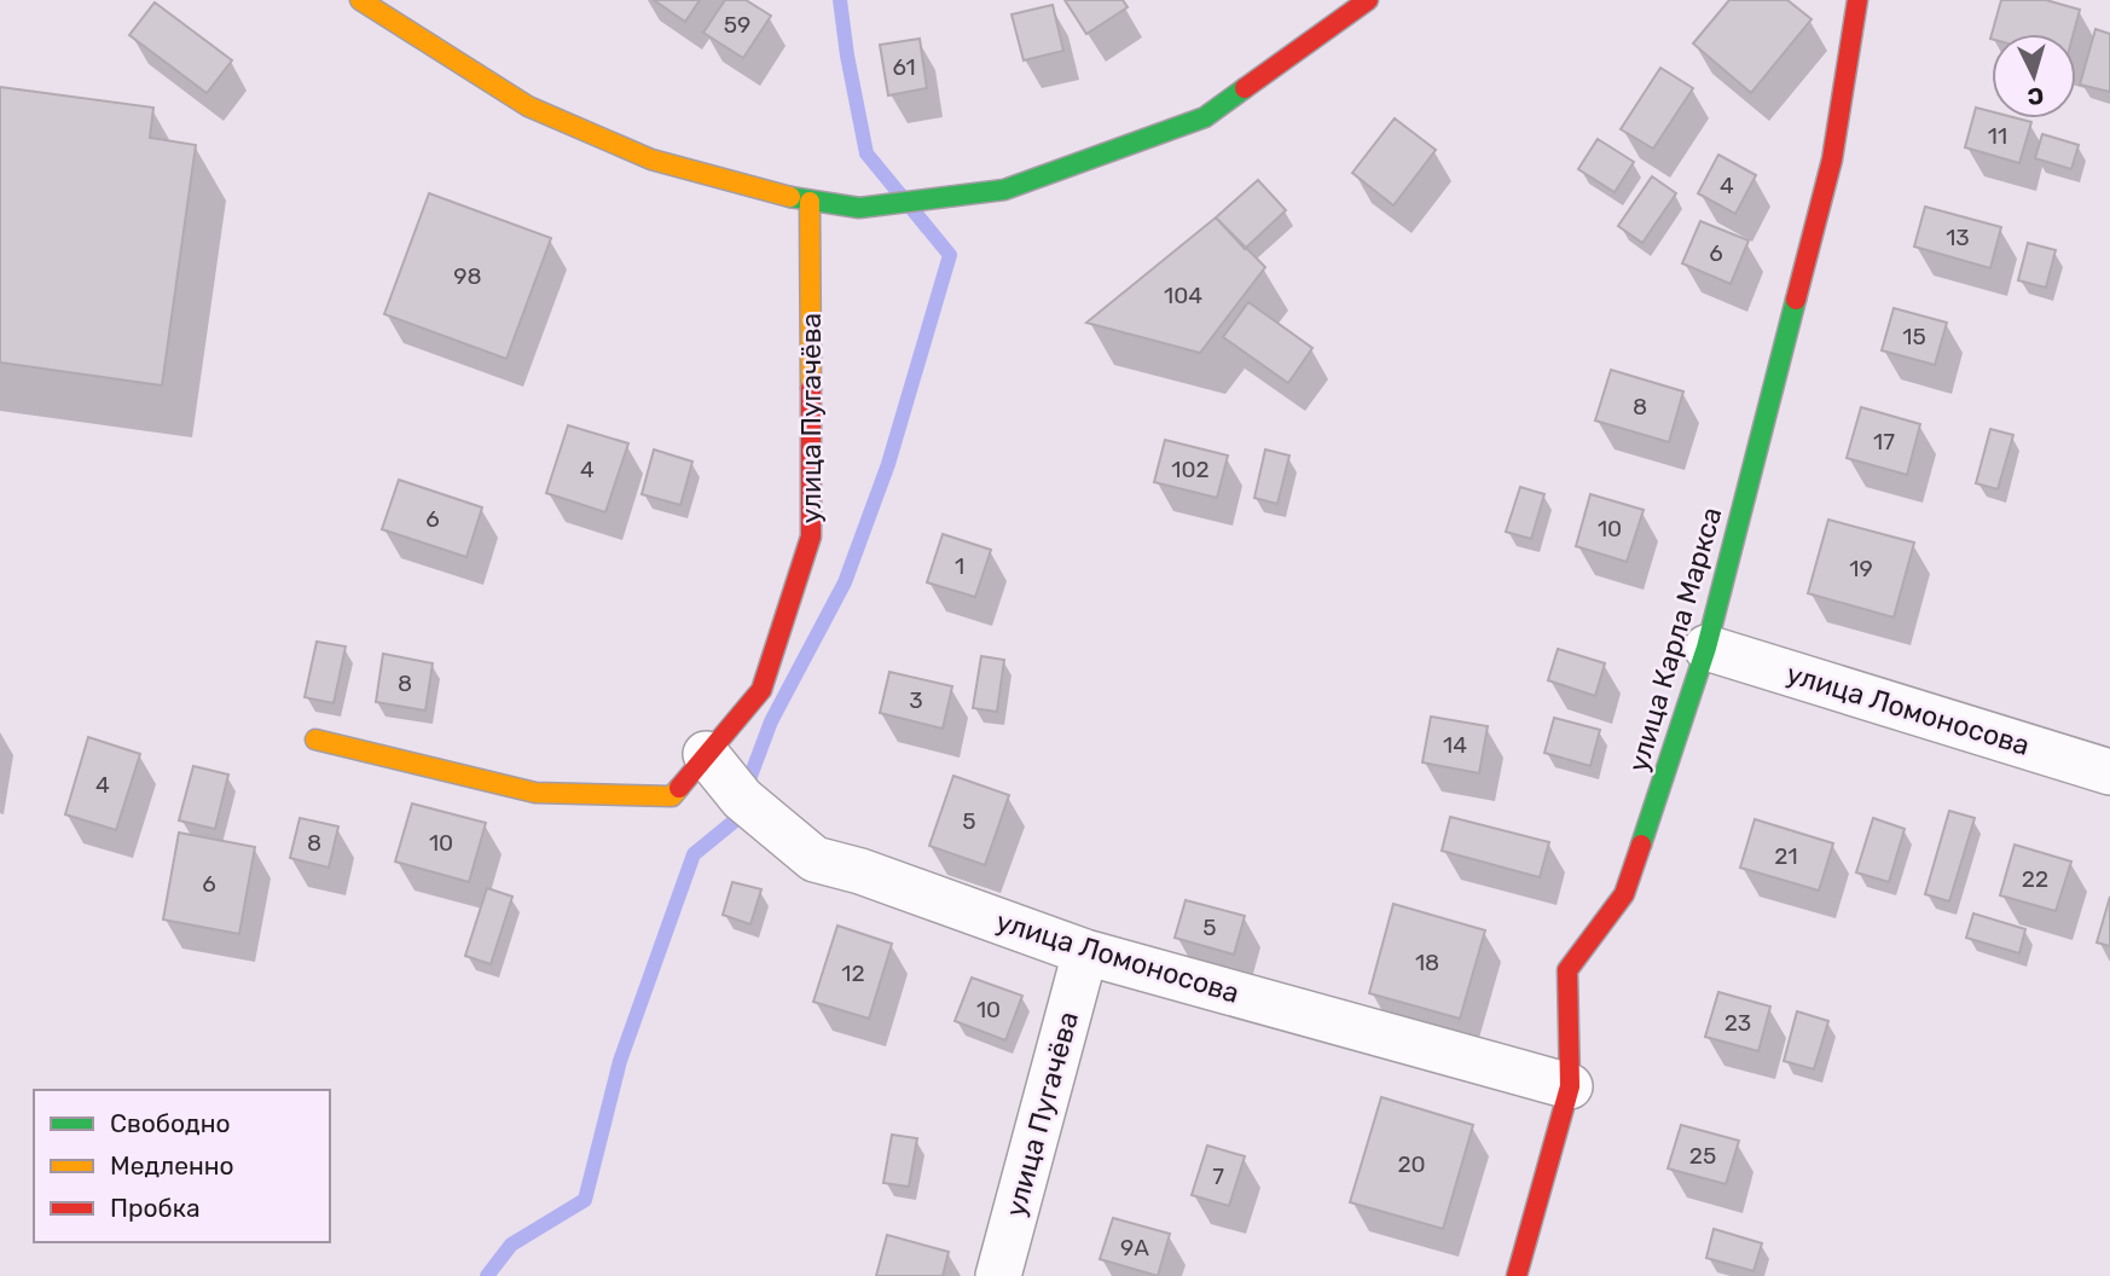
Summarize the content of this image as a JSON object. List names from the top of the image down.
{
  "streets": {
    "street": ["улица Пугачёва", "улица Карла Маркса", "улица Ломоносова"]
  },
  "crossings": [
    ["улица Пугачёва", "улица Ломоносова"],
    ["улица Карла Маркса", "улица Ломоносова"]
  ],
  "house_numbers": [
    "59",
    "61",
    "11",
    "4",
    "13",
    "6",
    "98",
    "104",
    "15",
    "8",
    "17",
    "4",
    "102",
    "6",
    "10",
    "1",
    "19",
    "8",
    "3",
    "14",
    "4",
    "5",
    "8",
    "10",
    "21",
    "22",
    "6",
    "5",
    "18",
    "12",
    "10",
    "23",
    "25",
    "20",
    "7",
    "9А"
  ],
  "legend": ["Свободно", "Медленно", "Пробка"],
  "north": "bottom"
}
